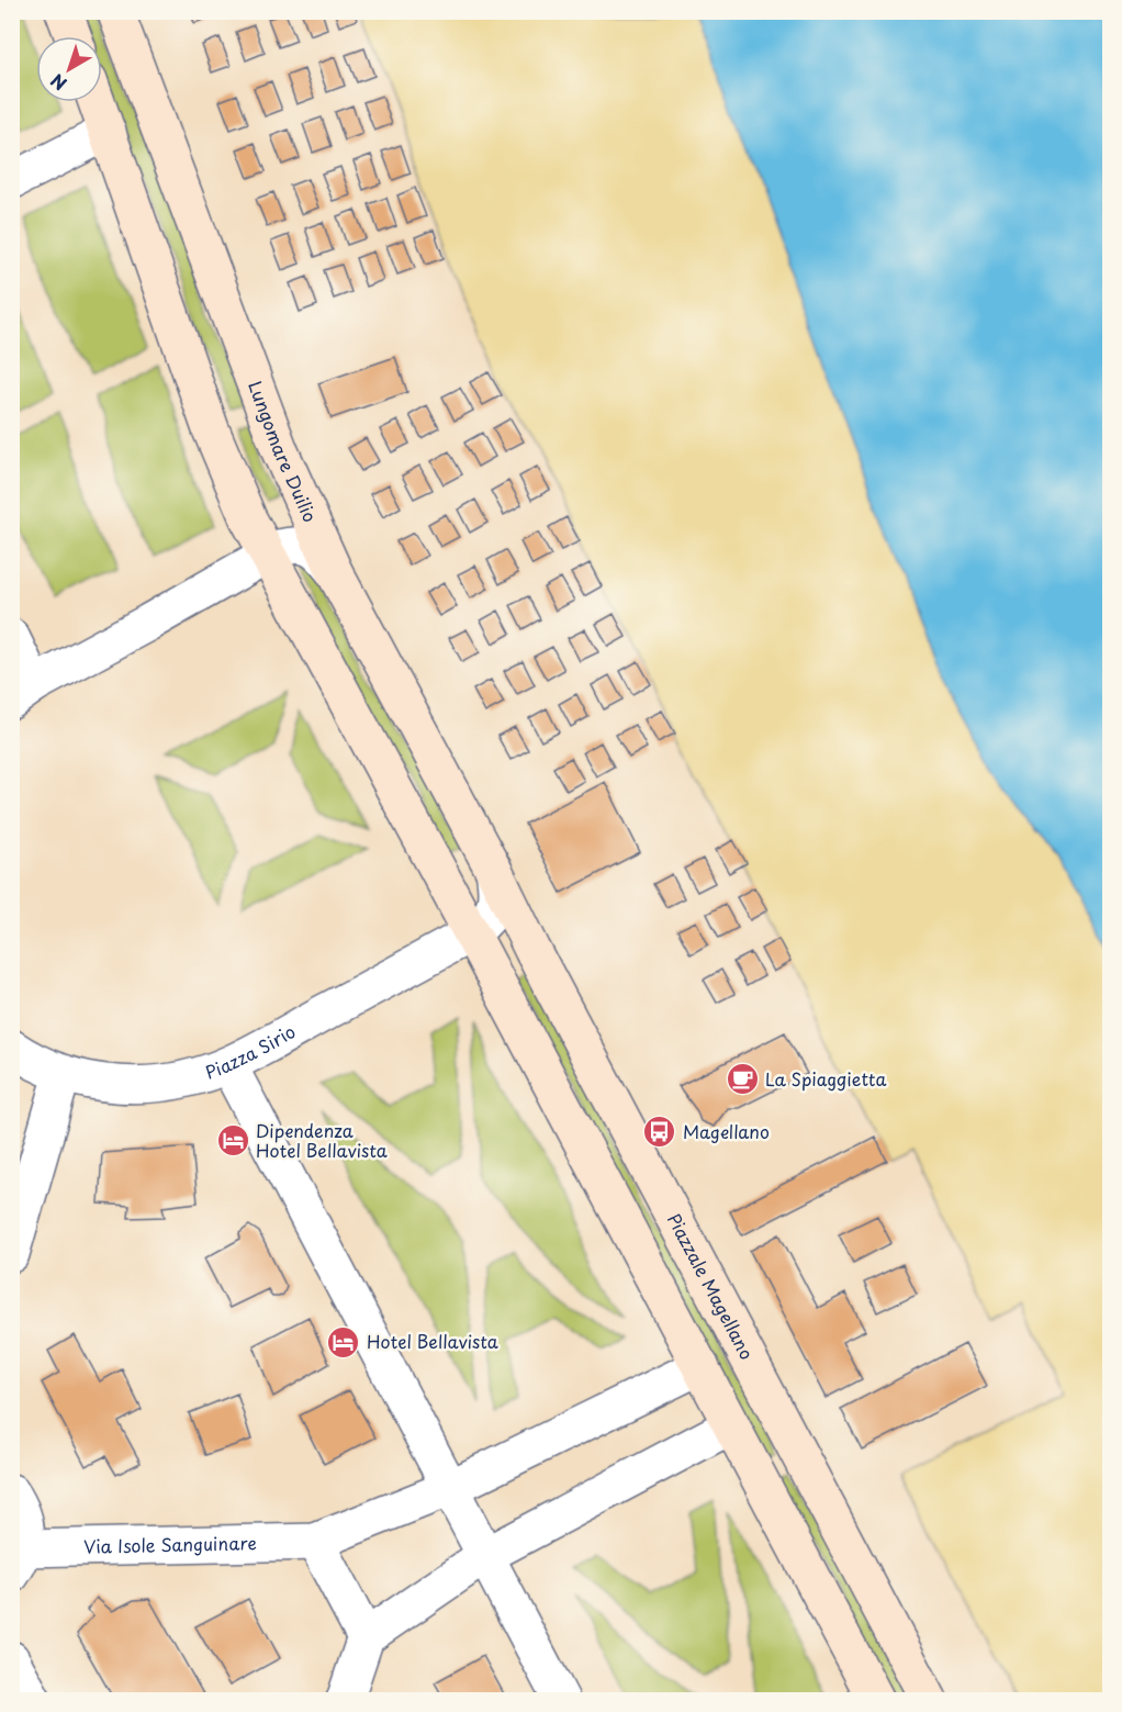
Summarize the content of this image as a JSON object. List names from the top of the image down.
{
  "streets": {
    "main road": ["Lungomare Duilio", "Piazzale Magellano"],
    "street": ["Piazza Sirio", "Via Isole Sanguinare"]
  },
  "crossings": [
    ["Lungomare Duilio", "Piazza Sirio"],
    ["Lungomare Duilio", "Piazzale Magellano"],
    ["Piazza Sirio", "Piazzale Magellano"]
  ],
  "places": {
    "cafe": ["La Spiaggietta"],
    "bus stop": ["Magellano"],
    "hotel": ["Dipendenza Hotel Bellavista", "Hotel Bellavista"]
  },
  "north": "bottom left"
}
